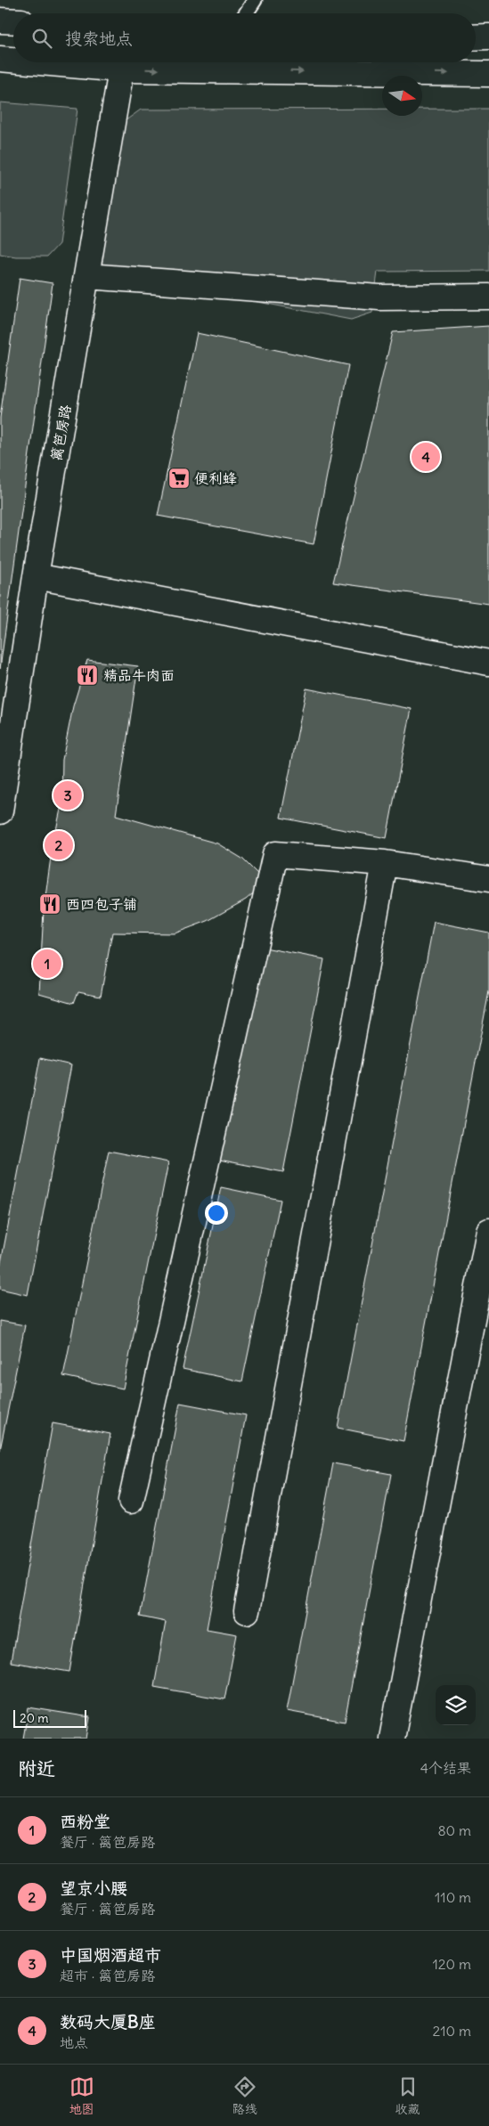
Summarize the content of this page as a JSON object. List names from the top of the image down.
{
  "streets": {
    "street": ["篱笆房路"]
  },
  "places": {
    "supermarket": ["便利蜂"],
    "restaurant": ["精品牛肉面", "西四包子铺"]
  },
  "scale_bar": "20 m",
  "north": "right",
  "page": {
    "search": "搜索地点",
    "pins": [
      "4",
      "3",
      "2",
      "1"
    ],
    "scale": "20 m",
    "heading": ["附近", "4个结果"],
    "list": [
      {
        "mark": "1",
        "name": "西粉堂",
        "note": "餐厅 · 篱笆房路",
        "value": "80 m"
      },
      {
        "mark": "2",
        "name": "望京小腰",
        "note": "餐厅 · 篱笆房路",
        "value": "110 m"
      },
      {
        "mark": "3",
        "name": "中国烟酒超市",
        "note": "超市 · 篱笆房路",
        "value": "120 m"
      },
      {
        "mark": "4",
        "name": "数码大厦B座",
        "note": "地点",
        "value": "210 m"
      }
    ],
    "nav": ["地图", "路线", "收藏"]
  }
}
